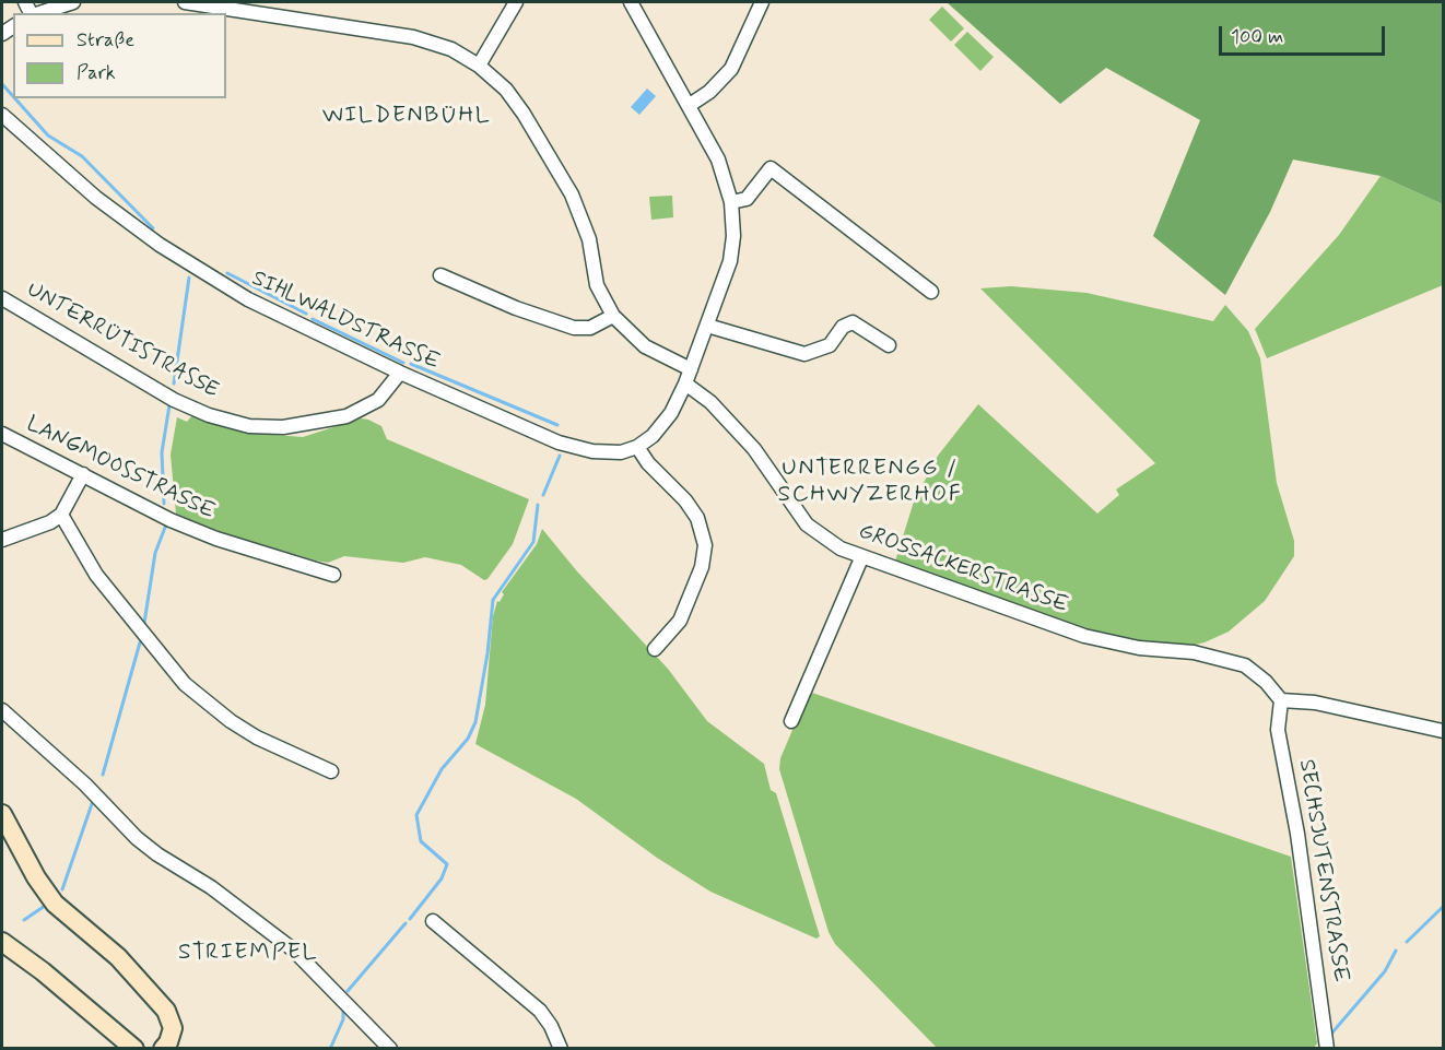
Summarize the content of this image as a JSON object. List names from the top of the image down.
{
  "streets": {
    "street": [
      "SIHLWALDSTRASSE",
      "UNTERRÜTISTRASSE",
      "LANGMOOSSTRASSE",
      "GROSSACKERSTRASSE",
      "SECHSJUTENSTRASSE"
    ]
  },
  "crossings": [
    ["SIHLWALDSTRASSE", "UNTERRÜTISTRASSE"],
    ["GROSSACKERSTRASSE", "SECHSJUTENSTRASSE"]
  ],
  "districts": ["WILDENBÜHL", "UNTERRENGG / SCHWYZERHOF", "STRIEMPEL"],
  "legend": ["Straße", "Park"],
  "scale_bar": "100 m"
}
